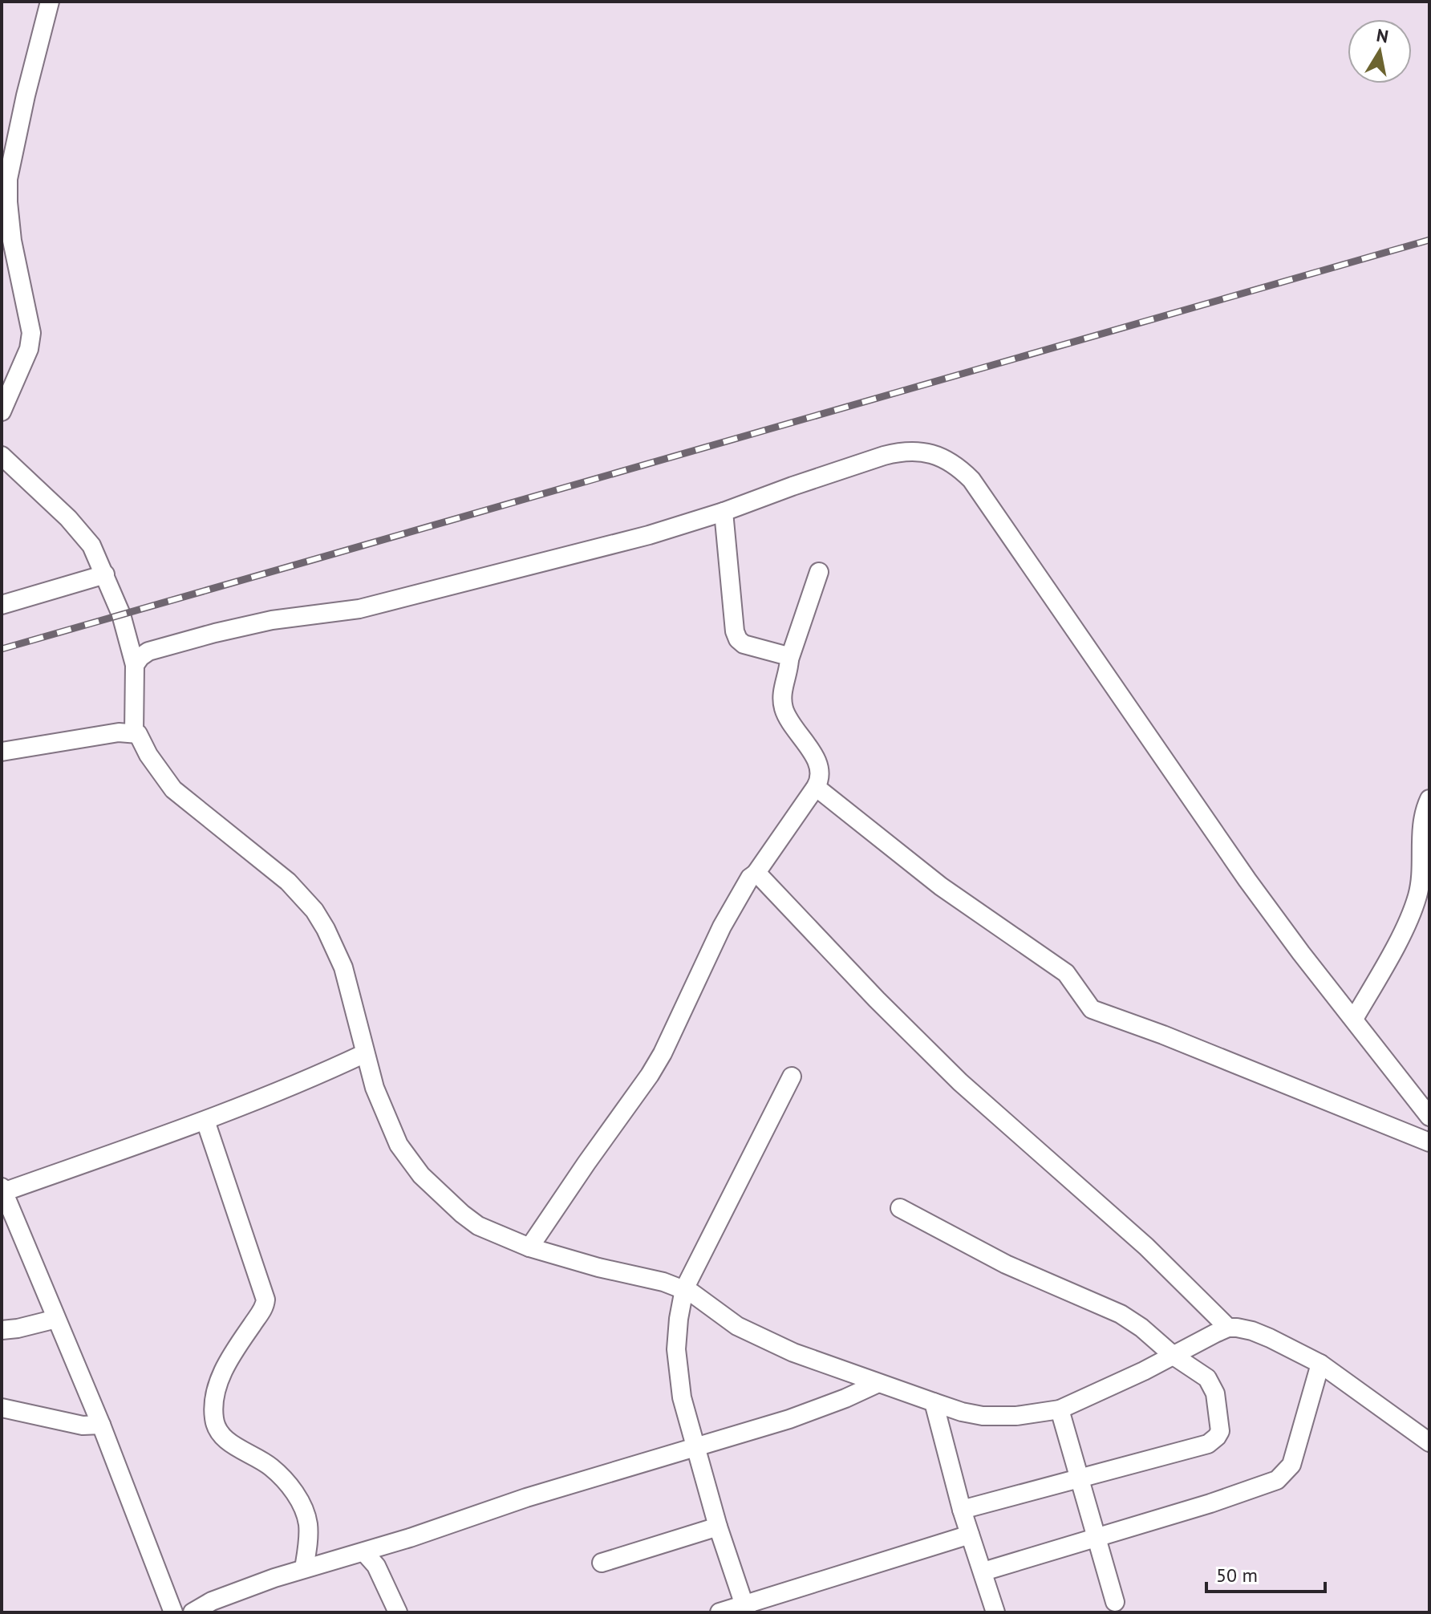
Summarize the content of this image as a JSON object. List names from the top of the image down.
{
  "scale_bar": "50 m",
  "north": "top"
}
